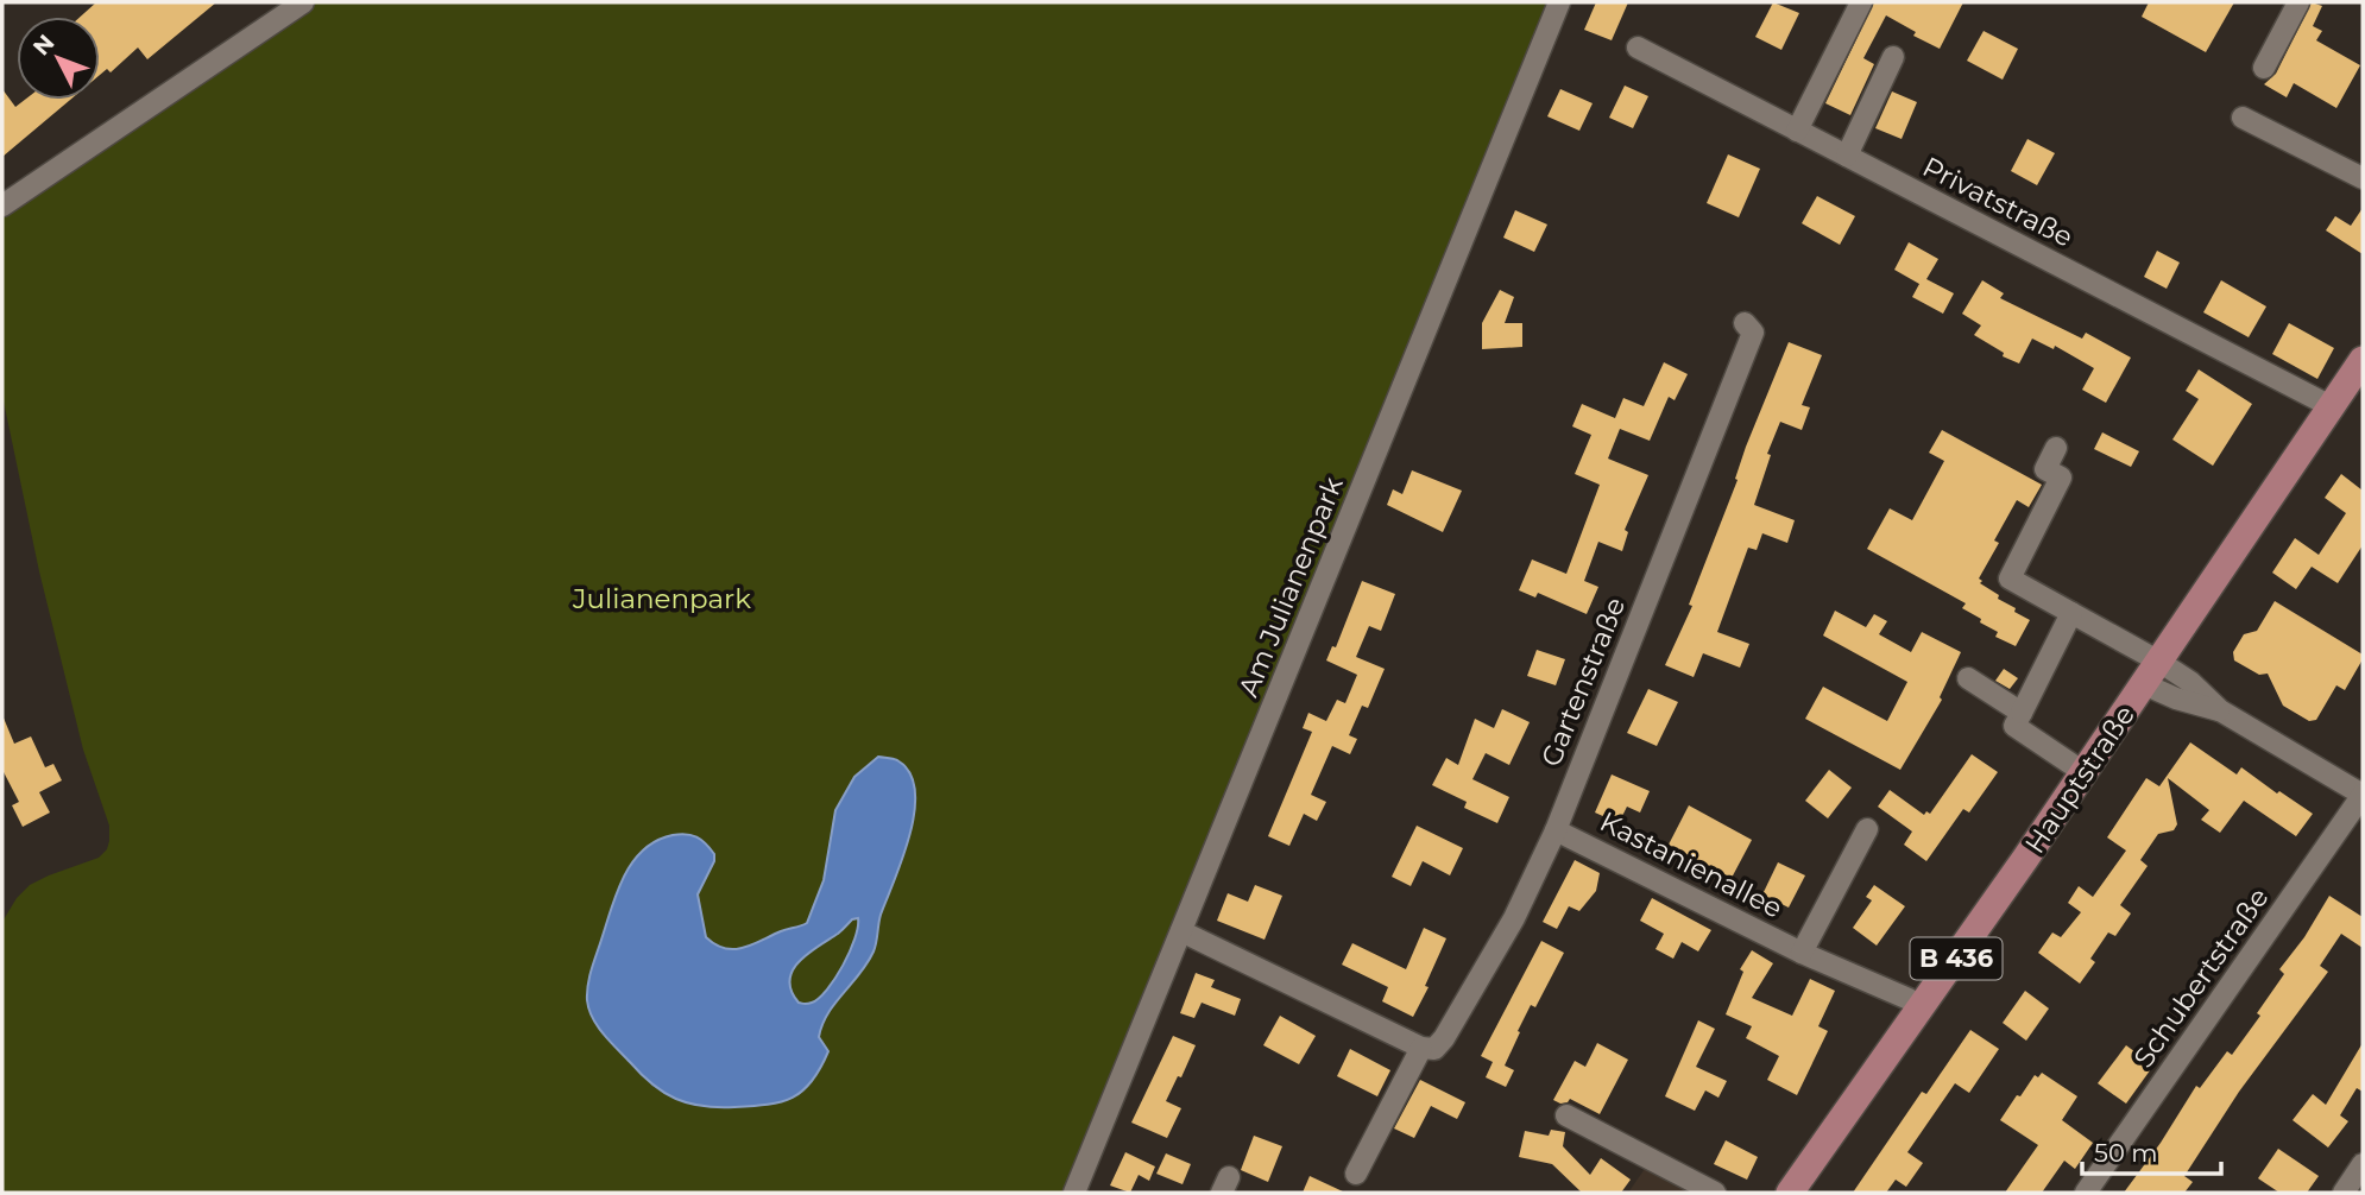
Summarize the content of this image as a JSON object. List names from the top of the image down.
{
  "streets": {
    "main road": ["Hauptstraße", "B 436"],
    "street": [
      "Privatstraße",
      "Am Julianenpark",
      "Gartenstraße",
      "Kastanienallee",
      "Schubertstraße"
    ]
  },
  "crossings": [
    ["Privatstraße", "Hauptstraße"],
    ["Gartenstraße", "Kastanienallee"],
    ["Hauptstraße", "Kastanienallee"]
  ],
  "parks": ["Julianenpark"],
  "scale_bar": "50 m",
  "north": "top left"
}
